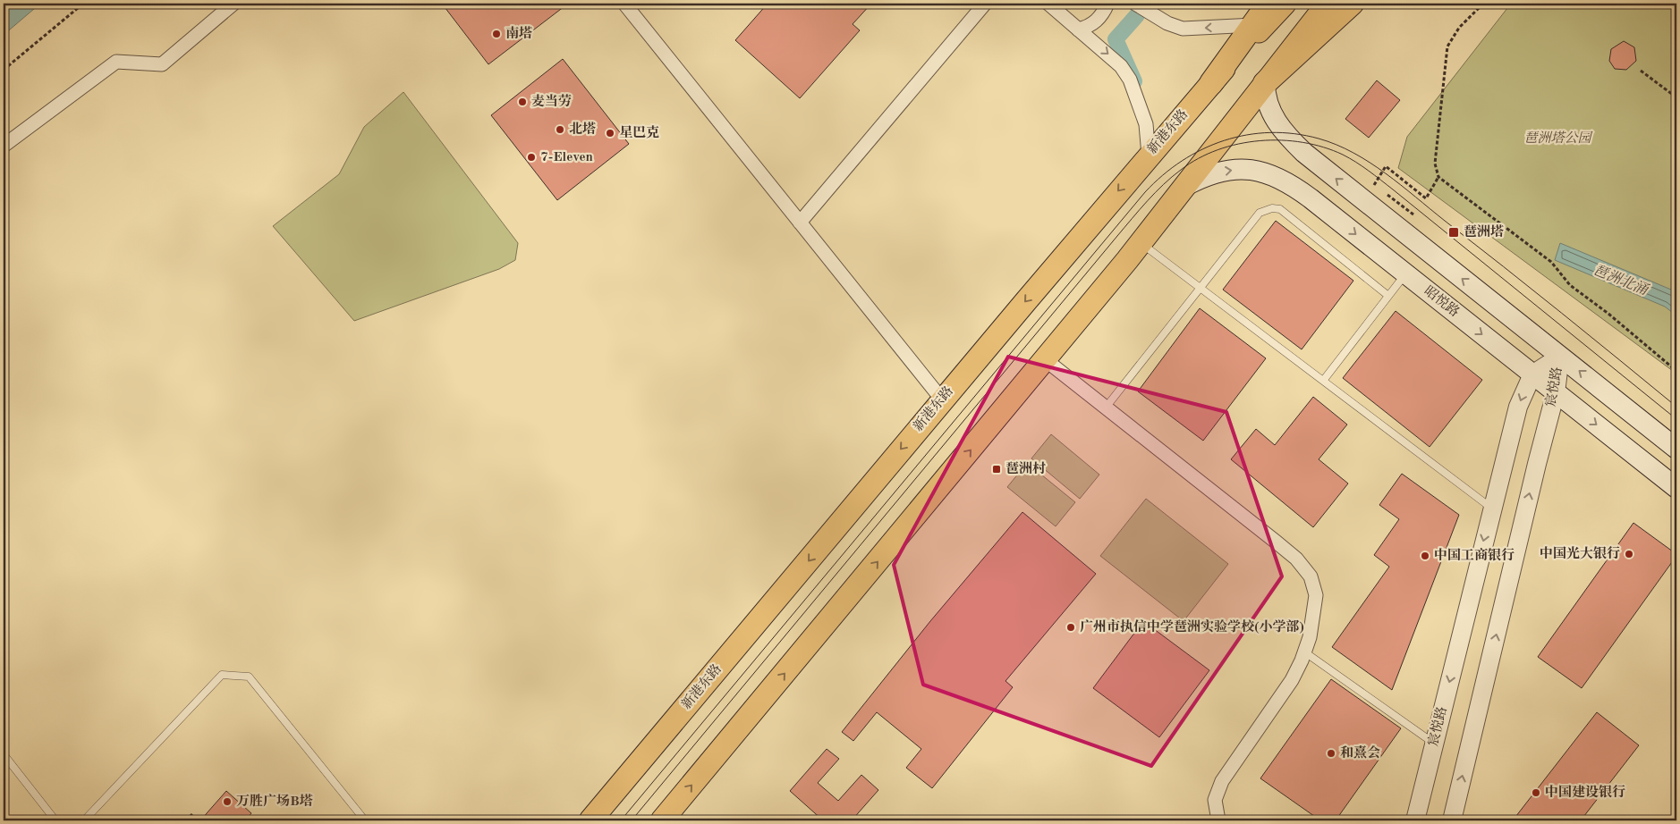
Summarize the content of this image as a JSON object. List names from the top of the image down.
{
  "streets": {
    "main road": ["新港东路", "昭悦路"],
    "street": ["宸悦路"]
  },
  "crossings": [
    ["昭悦路", "宸悦路"]
  ],
  "water": ["琶洲北涌"],
  "parks": ["琶洲塔公园"],
  "places": {
    "other": [
      "南塔",
      "麦当劳",
      "北塔",
      "星巴克",
      "7-Eleven",
      "中国光大银行",
      "中国工商银行",
      "广州市执信中学琶洲实验学校(小学部)",
      "和熹会",
      "中国建设银行",
      "万胜广场B塔"
    ],
    "transit": ["琶洲塔", "琶洲村"]
  }
}
